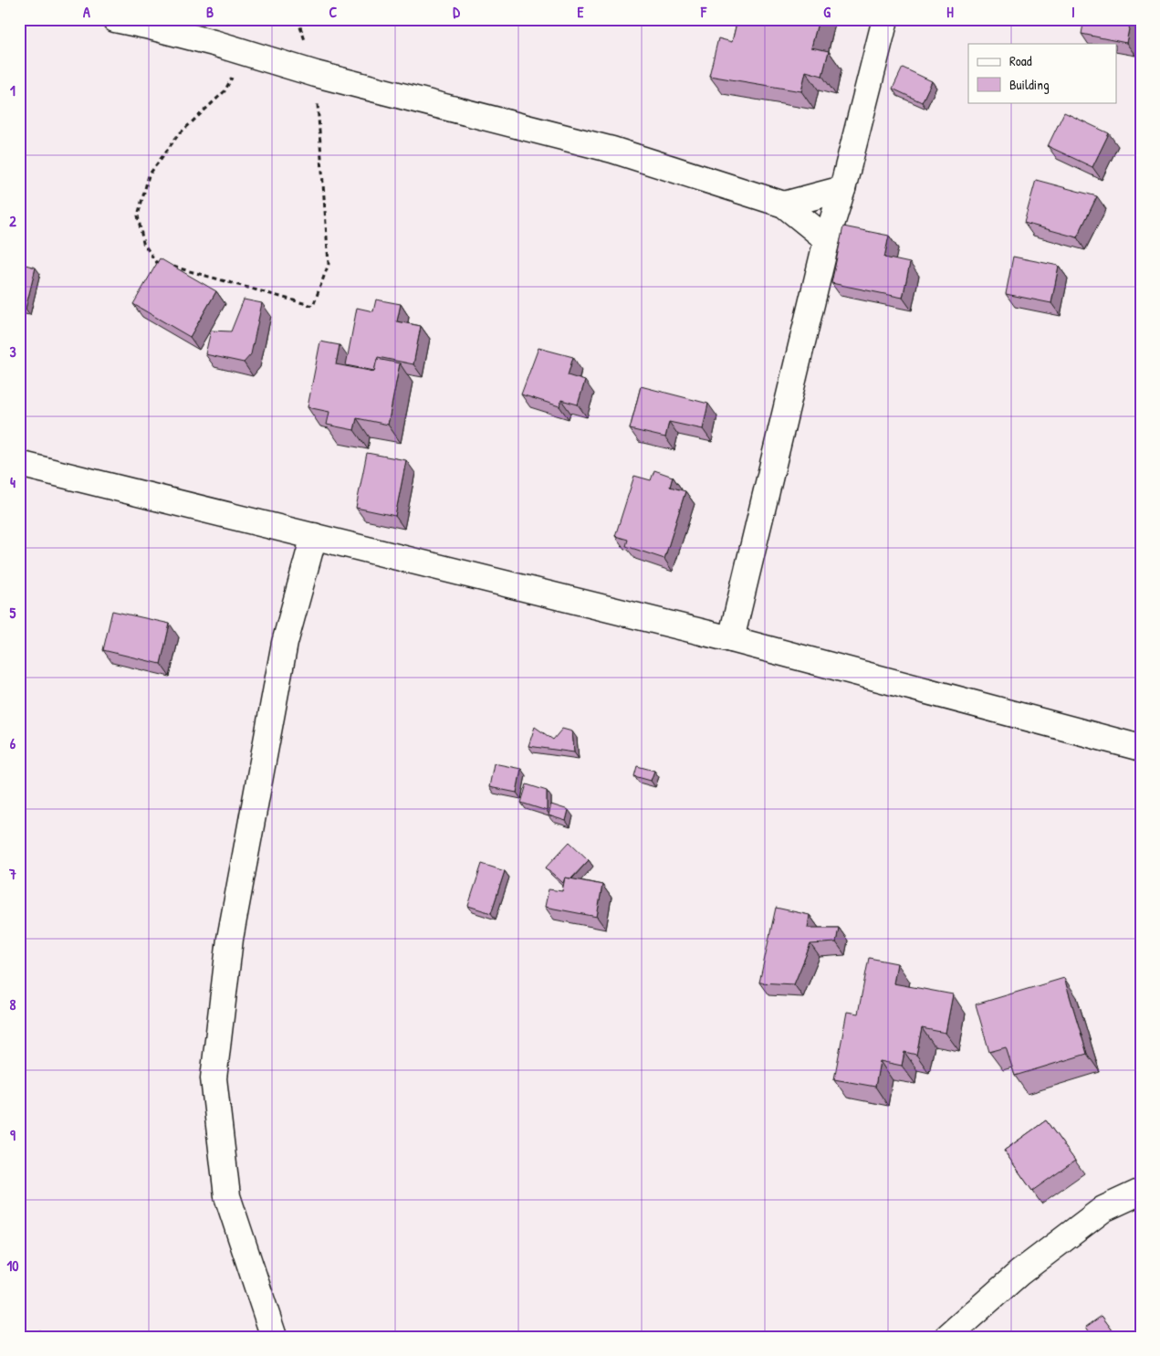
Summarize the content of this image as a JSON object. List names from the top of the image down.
{
  "legend": ["Road", "Building"],
  "grid": {
    "columns": [
      "A",
      "B",
      "C",
      "D",
      "E",
      "F",
      "G",
      "H",
      "I"
    ],
    "rows": [
      "1",
      "2",
      "3",
      "4",
      "5",
      "6",
      "7",
      "8",
      "9",
      "10"
    ]
  }
}
